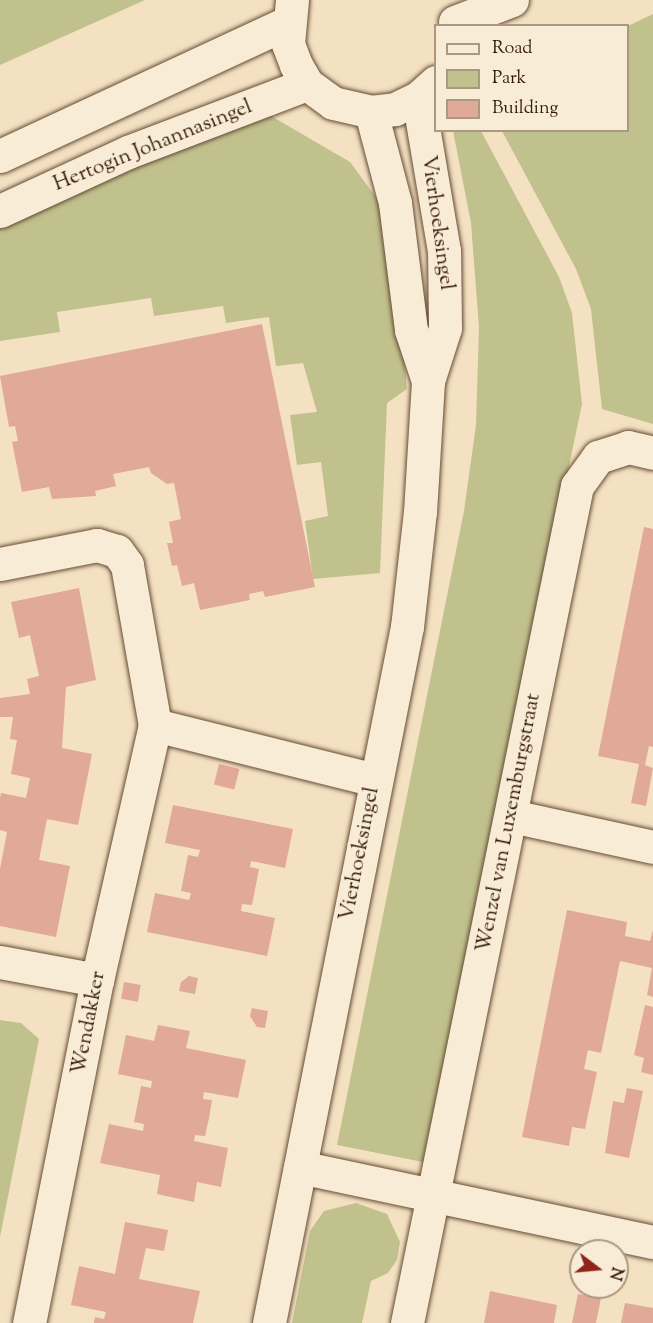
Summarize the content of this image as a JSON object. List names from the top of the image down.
{
  "streets": {
    "street": [
      "Hertogin Johannasingel",
      "Vierhoeksingel",
      "Wenzel van Luxemburgstraat",
      "Wendakker"
    ]
  },
  "legend": ["Road", "Park", "Building"],
  "north": "right"
}
